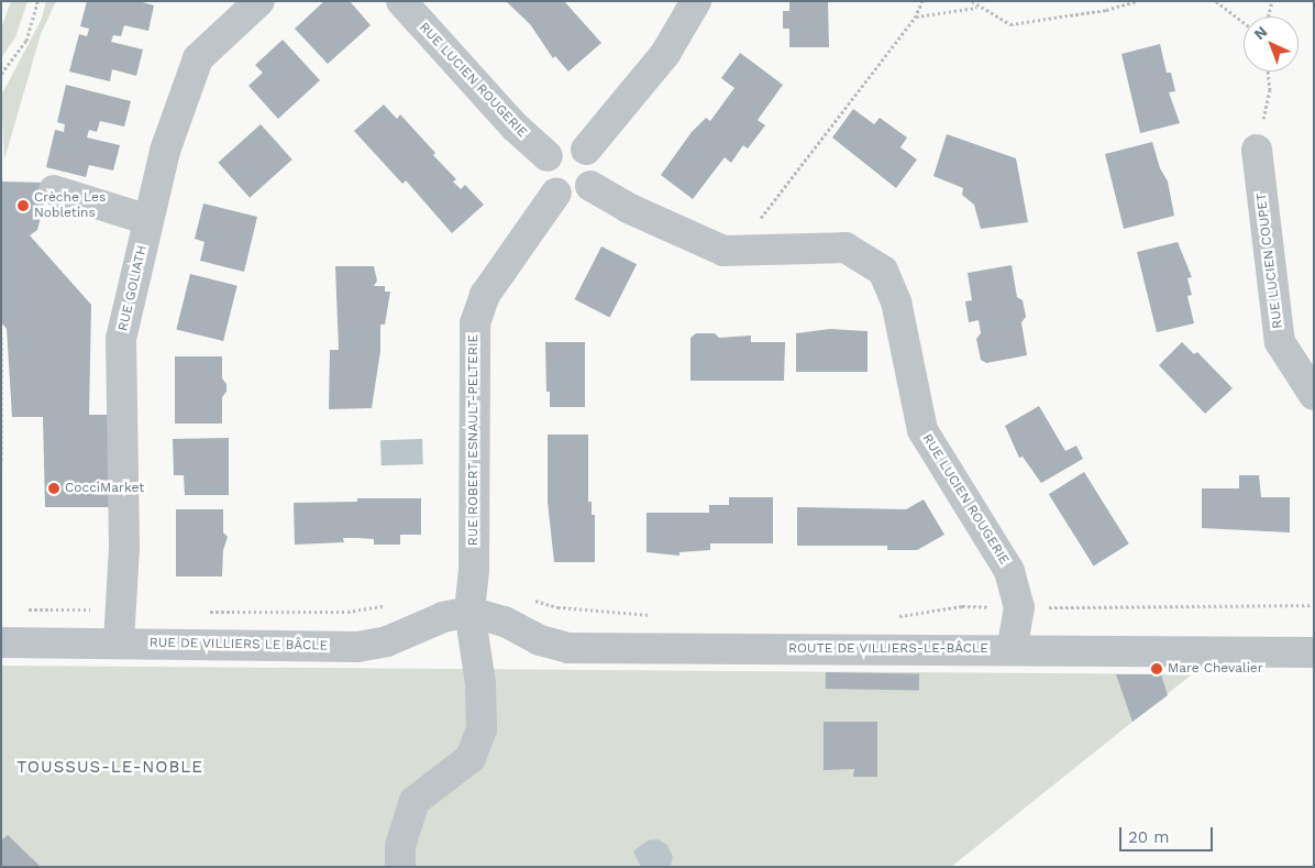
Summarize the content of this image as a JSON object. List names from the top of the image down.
{
  "streets": {
    "street": [
      "RUE LUCIEN ROUGERIE",
      "RUE LUCIEN COUPET",
      "RUE GOLIATH",
      "RUE ROBERT ESNAULT-PELTERIE",
      "RUE DE VILLIERS LE BÂCLE",
      "ROUTE DE VILLIERS-LE-BÂCLE"
    ]
  },
  "crossings": [
    ["RUE LUCIEN ROUGERIE", "RUE ROBERT ESNAULT-PELTERIE"],
    ["RUE LUCIEN ROUGERIE", "ROUTE DE VILLIERS-LE-BÂCLE"],
    ["RUE GOLIATH", "RUE DE VILLIERS LE BÂCLE"],
    ["RUE ROBERT ESNAULT-PELTERIE", "RUE DE VILLIERS LE BÂCLE"],
    ["RUE ROBERT ESNAULT-PELTERIE", "ROUTE DE VILLIERS-LE-BÂCLE"],
    ["RUE DE VILLIERS LE BÂCLE", "ROUTE DE VILLIERS-LE-BÂCLE"]
  ],
  "districts": ["TOUSSUS-LE-NOBLE"],
  "places": ["Crèche Les Nobletins", "CocciMarket", "Mare Chevalier"],
  "scale_bar": "20 m",
  "north": "top left"
}
